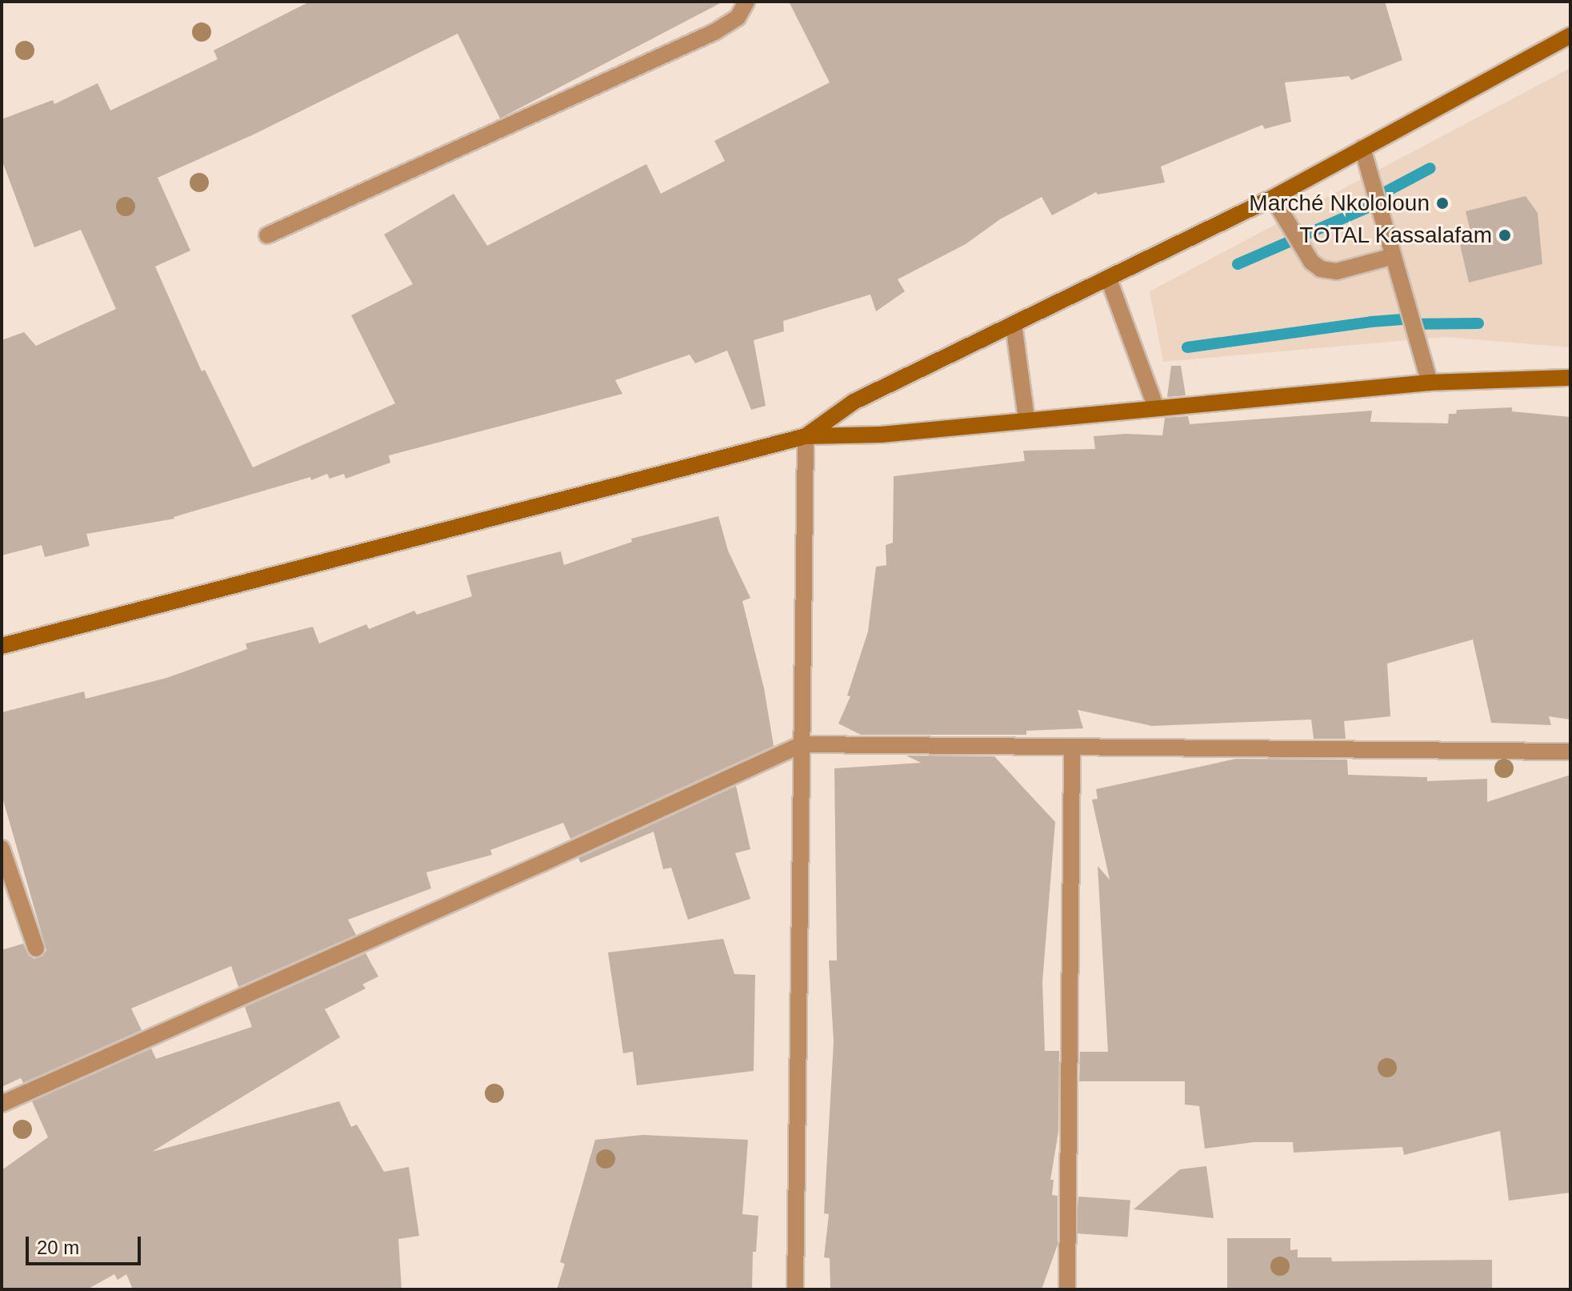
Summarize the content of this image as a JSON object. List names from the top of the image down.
{
  "places": ["Marché Nkololoun", "TOTAL Kassalafam"],
  "scale_bar": "20 m"
}
